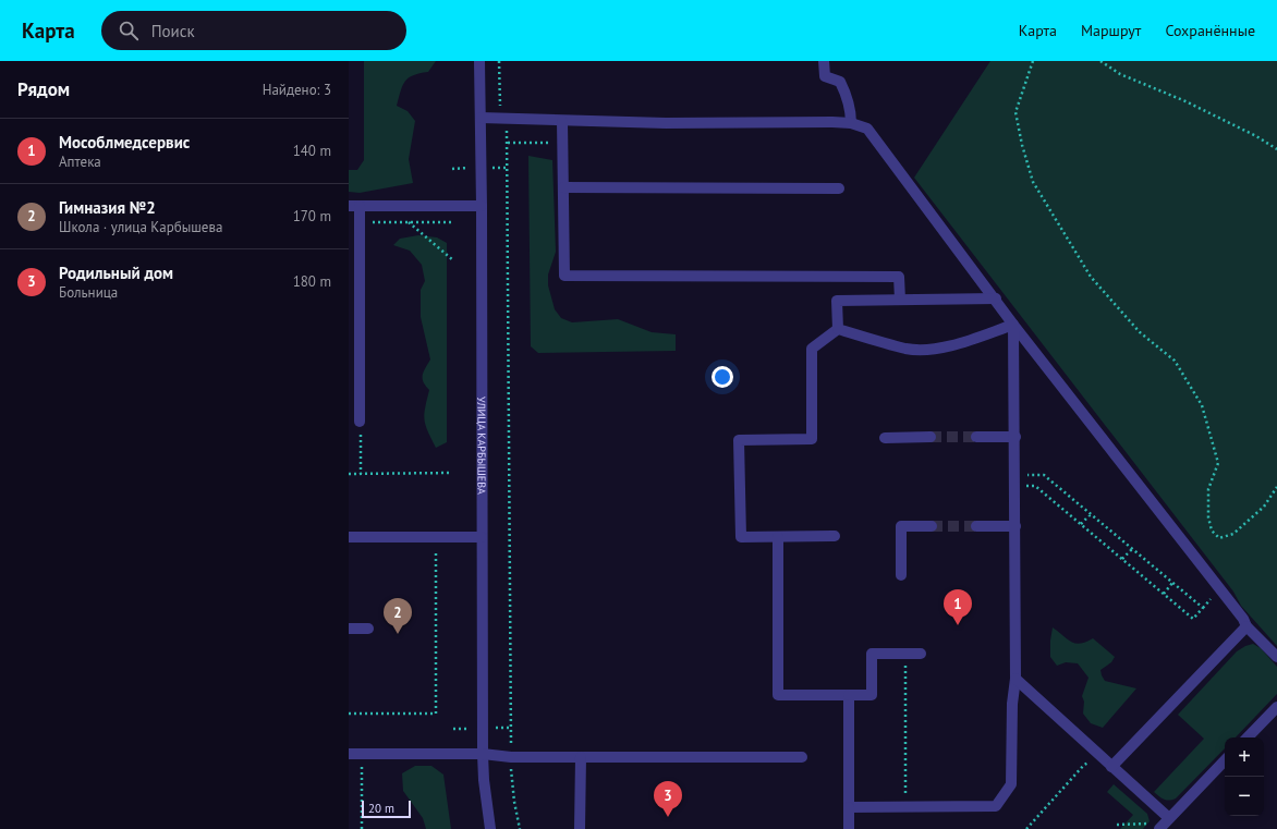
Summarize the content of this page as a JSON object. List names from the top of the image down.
{
  "streets": {
    "street": ["УЛИЦА КАРБЫШЕВА"]
  },
  "scale_bar": "20 m",
  "page": {
    "header": "Карта",
    "search": "Поиск",
    "nav": ["Карта", "Маршрут", "Сохранённые"],
    "heading": ["Рядом", "Найдено: 3"],
    "list": [
      {
        "mark": "1",
        "name": "Мособлмедсервис",
        "note": "Аптека",
        "value": "140 m"
      },
      {
        "mark": "2",
        "name": "Гимназия №2",
        "note": "Школа · улица Карбышева",
        "value": "170 m"
      },
      {
        "mark": "3",
        "name": "Родильный дом",
        "note": "Больница",
        "value": "180 m"
      }
    ],
    "pins": ["1", "2", "3"],
    "map_buttons": ["+", "−"],
    "scale": "20 m"
  }
}
